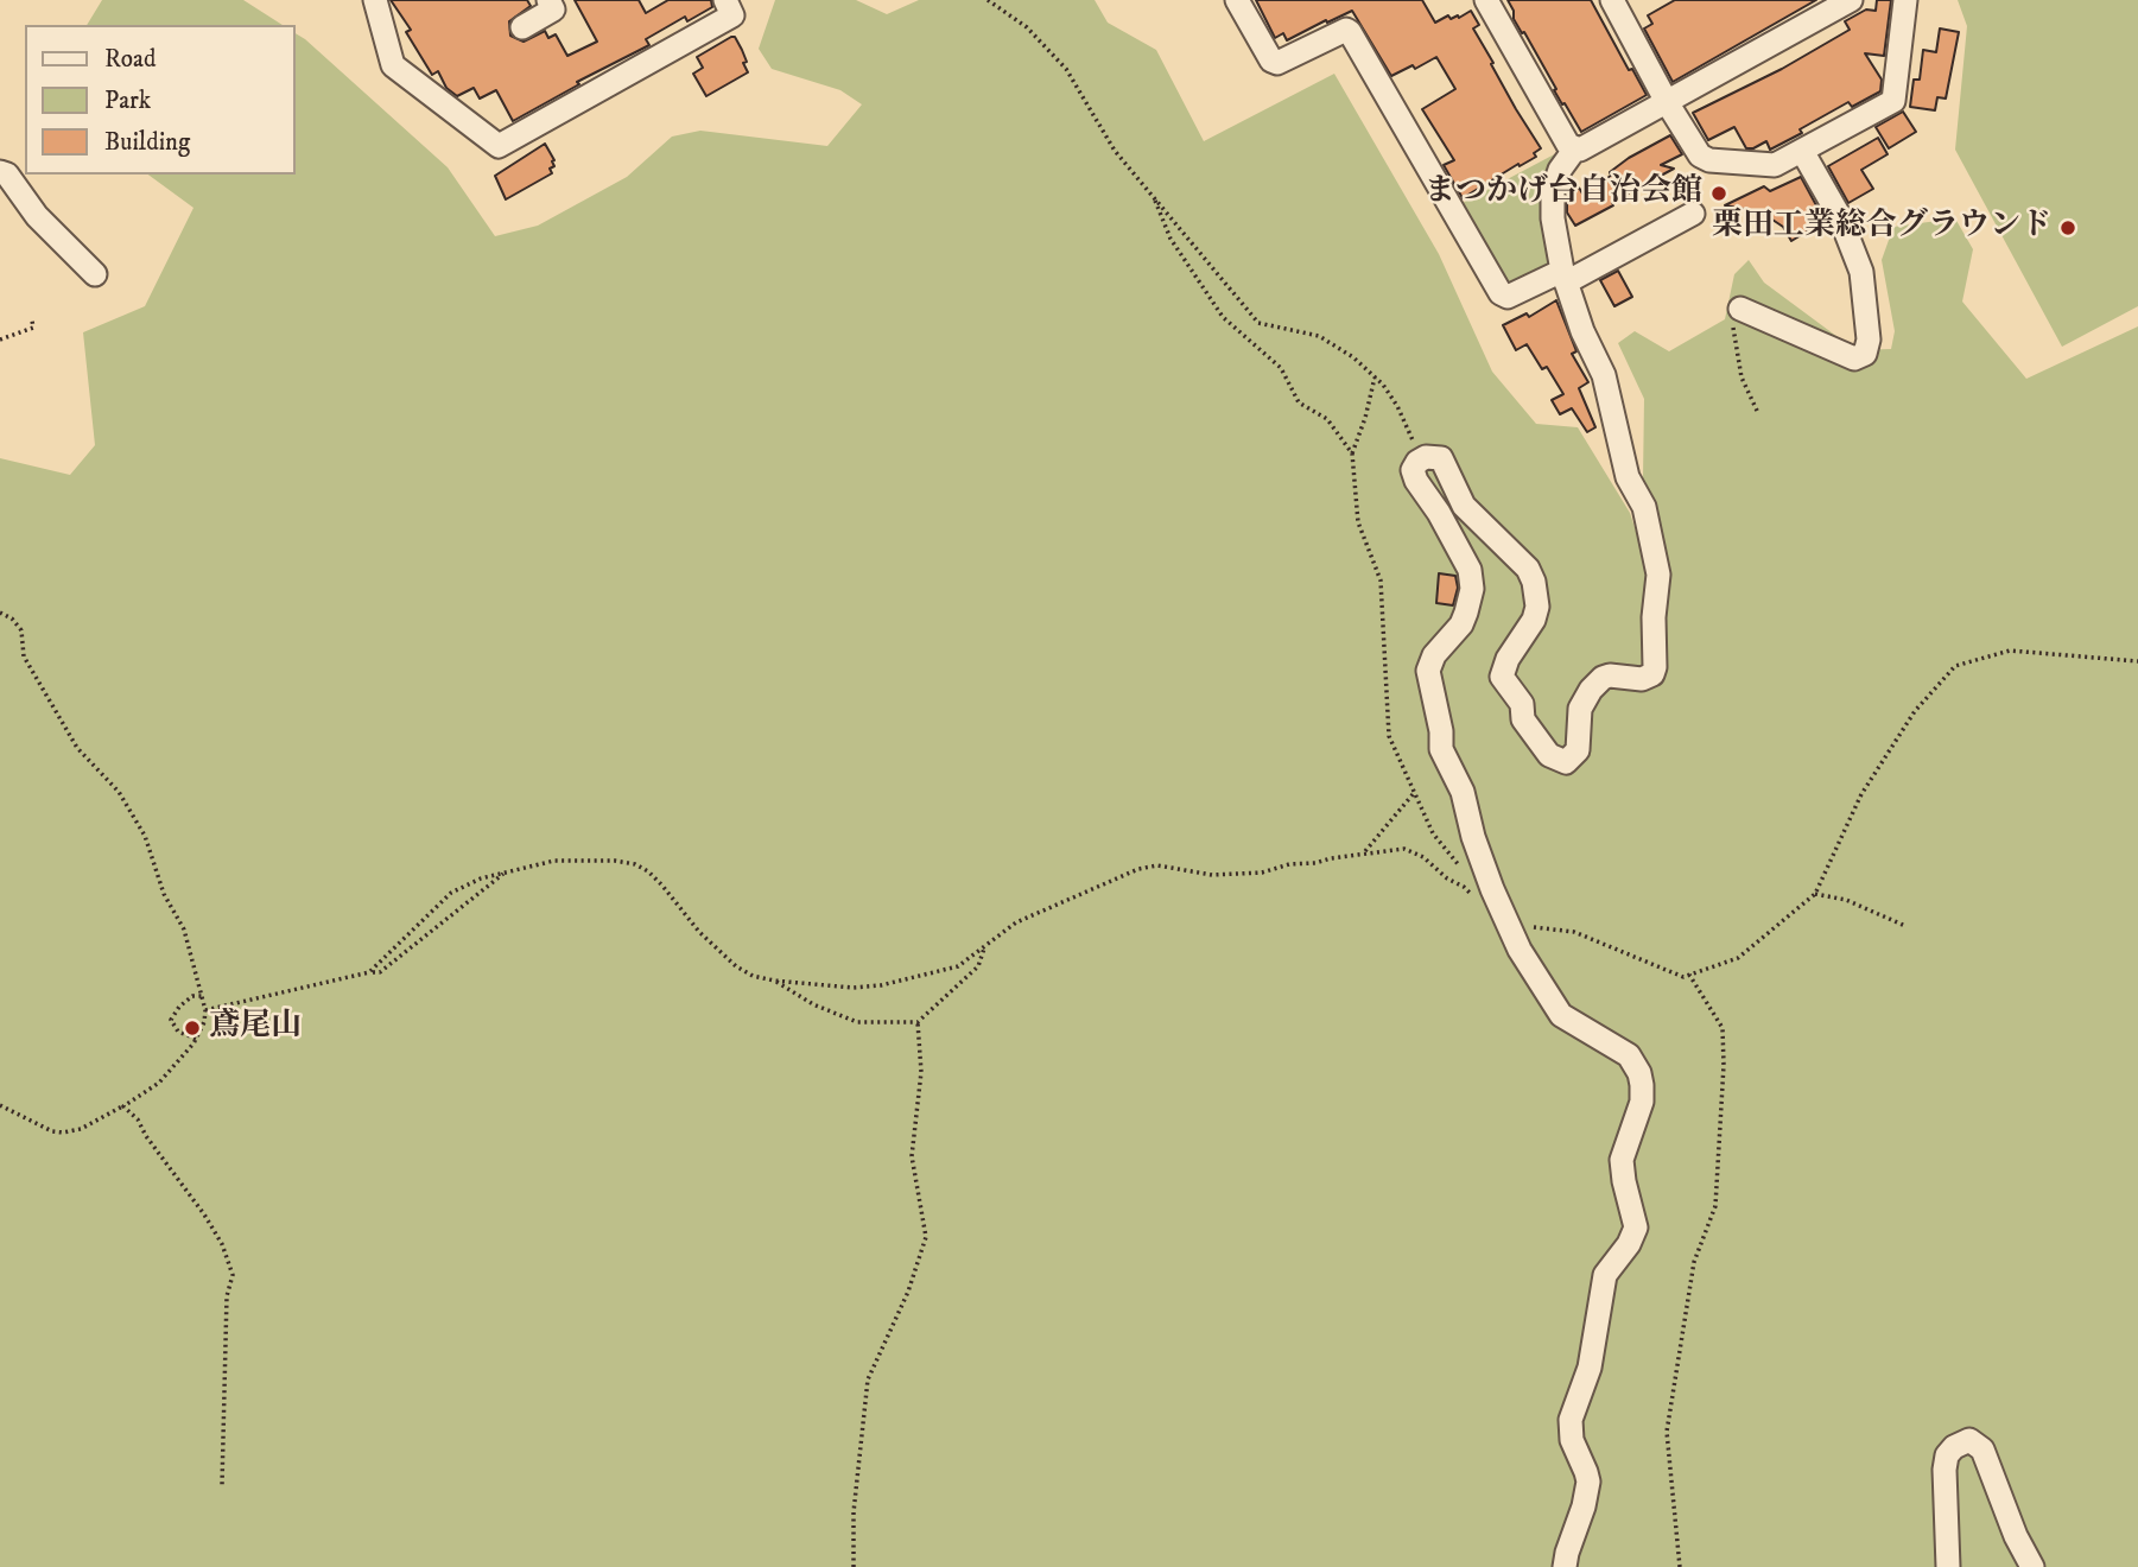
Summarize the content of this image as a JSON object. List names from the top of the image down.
{
  "places": ["まつかげ台自治会館", "栗田工業総合グラウンド", "鳶尾山"],
  "legend": ["Road", "Park", "Building"]
}
